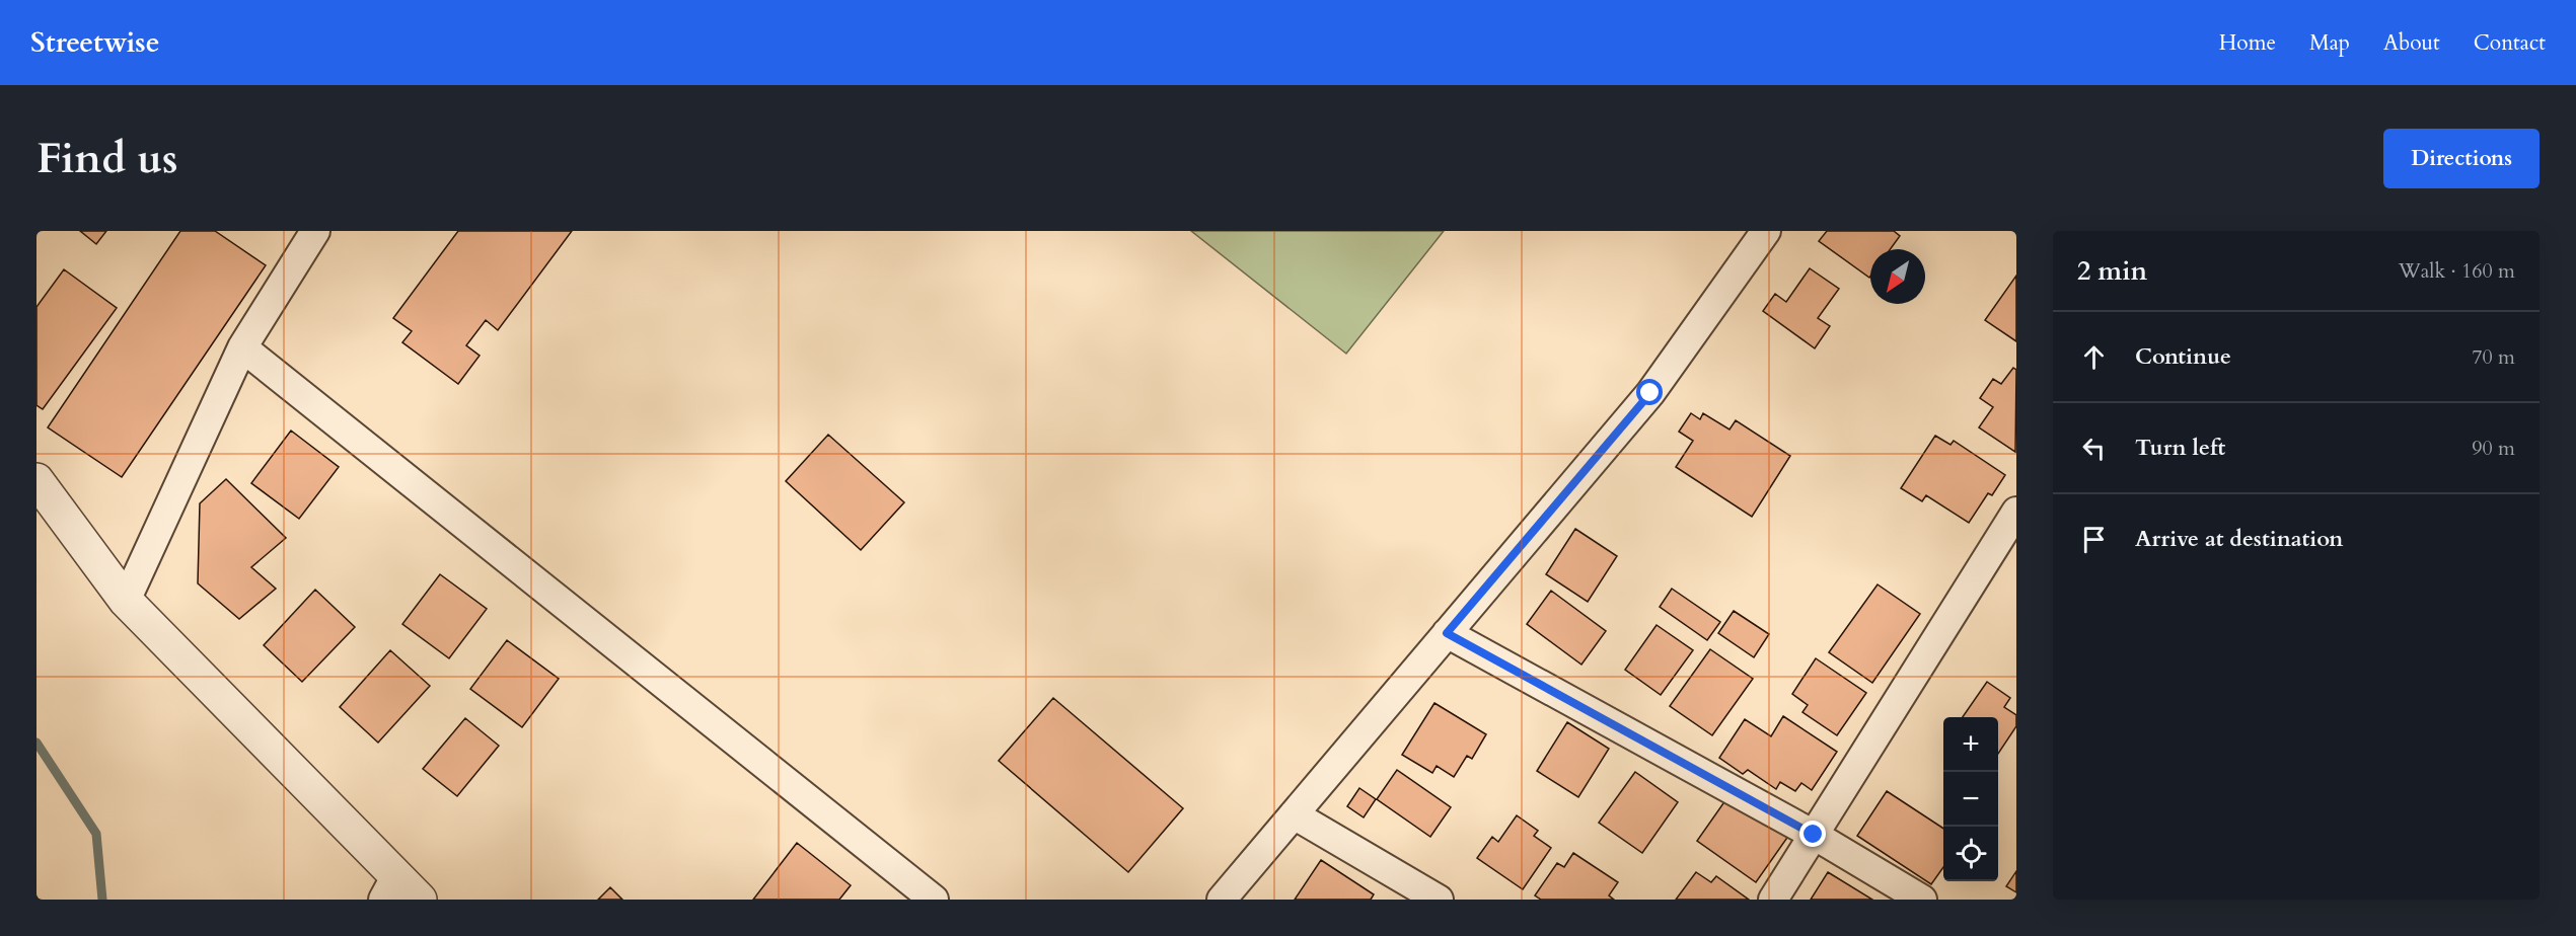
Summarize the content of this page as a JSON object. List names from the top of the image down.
{
  "north": "bottom left",
  "page": {
    "header": "Streetwise",
    "nav": [
      "Home",
      "Map",
      "About",
      "Contact"
    ],
    "buttons": "Directions",
    "title": "Find us",
    "heading": ["2 min", "Walk · 160 m"],
    "list": [
      ["Continue", "70 m"],
      ["Turn left", "90 m"],
      "Arrive at destination"
    ],
    "map_buttons": ["+", "−"]
  }
}
